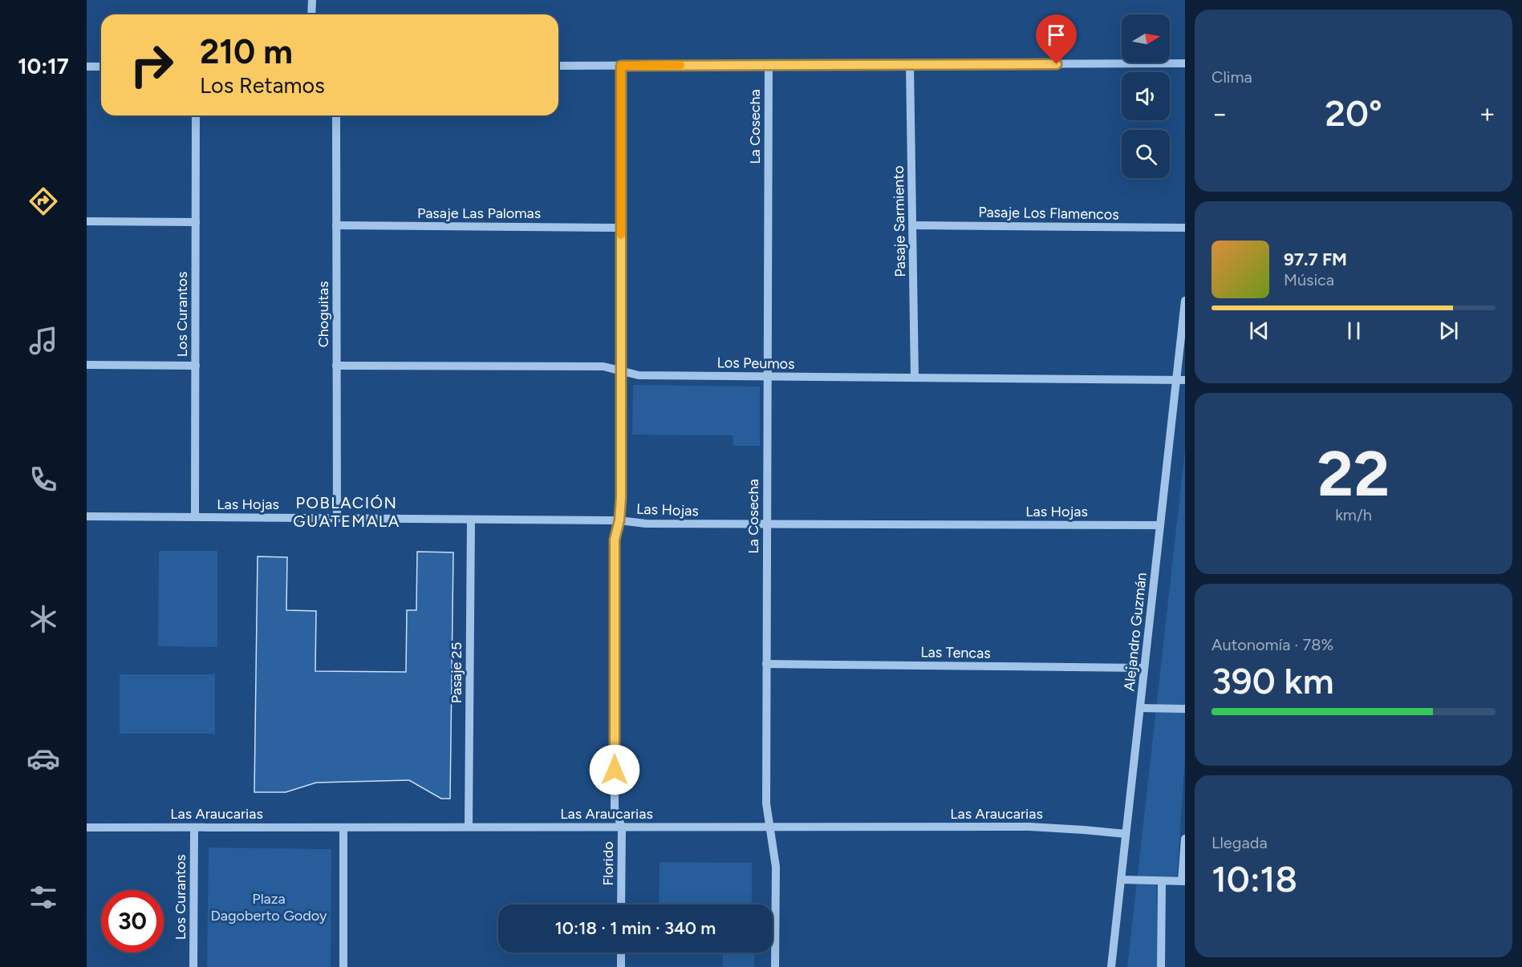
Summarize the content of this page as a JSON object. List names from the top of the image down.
{
  "streets": {
    "street": [
      "La Cosecha",
      "Pasaje Las Palomas",
      "Pasaje Los Flamencos",
      "Pasaje Sarmiento",
      "Los Curantos",
      "Choguitas",
      "Los Peumos",
      "Las Hojas",
      "Alejandro Guzmán",
      "Las Tencas",
      "Pasaje 25",
      "Las Araucarias",
      "Florido"
    ]
  },
  "crossings": [
    ["La Cosecha", "Los Peumos"],
    ["La Cosecha", "Las Hojas"],
    ["La Cosecha", "Las Tencas"],
    ["La Cosecha", "Las Araucarias"],
    ["Pasaje Las Palomas", "Choguitas"],
    ["Pasaje Las Palomas", "Florido"],
    ["Pasaje Los Flamencos", "Pasaje Sarmiento"],
    ["Pasaje Sarmiento", "Los Peumos"],
    ["Los Curantos", "Las Hojas"],
    ["Los Curantos", "Las Araucarias"],
    ["Choguitas", "Los Peumos"],
    ["Choguitas", "Las Hojas"],
    ["Los Peumos", "Alejandro Guzmán"],
    ["Los Peumos", "Florido"],
    ["Las Hojas", "Alejandro Guzmán"],
    ["Las Hojas", "Pasaje 25"],
    ["Las Hojas", "Florido"],
    ["Alejandro Guzmán", "Las Tencas"],
    ["Alejandro Guzmán", "Las Araucarias"],
    ["Pasaje 25", "Las Araucarias"],
    ["Las Araucarias", "Florido"]
  ],
  "districts": ["POBLACIÓN GUATEMALA"],
  "parks": ["Plaza Dagoberto Godoy"],
  "north": "right",
  "page": {
    "tabs": "10:17",
    "tile": [
      "Clima",
      ["22", "km/h"],
      ["Autonomía · 78%", "390 km"],
      ["Llegada", "10:18"]
    ],
    "turn": ["210 m", "Los Retamos"],
    "heat": ["−", "20°", "+"],
    "song": ["97.7 FM", "Música"],
    "limit": "30",
    "trip": "10:18 · 1 min · 340 m"
  }
}
